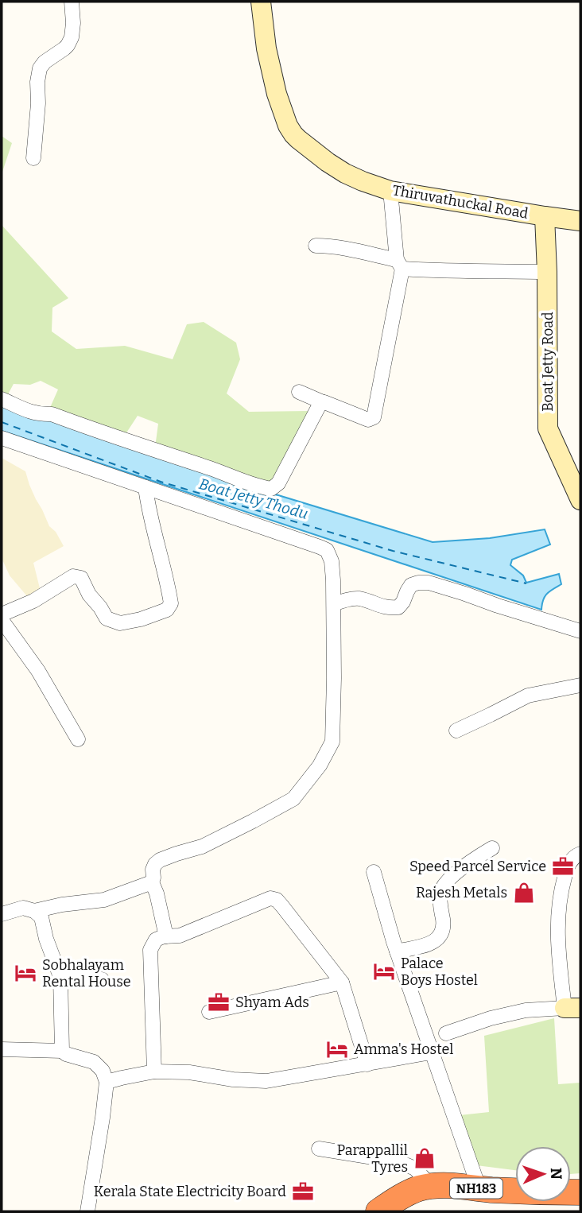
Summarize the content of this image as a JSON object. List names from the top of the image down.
{
  "streets": {
    "highway": ["NH183"],
    "main road": ["Thiruvathuckal Road", "Boat Jetty Road"]
  },
  "crossings": [
    ["Thiruvathuckal Road", "Boat Jetty Road"]
  ],
  "water": ["Boat Jetty Thodu"],
  "places": {
    "office": ["Speed Parcel Service", "Shyam Ads", "Kerala State Electricity Board"],
    "shop": ["Rajesh Metals", "Parappallil Tyres"],
    "hotel": ["Palace Boys Hostel", "Sobhalayam Rental House", "Amma's Hostel"]
  },
  "north": "right"
}
